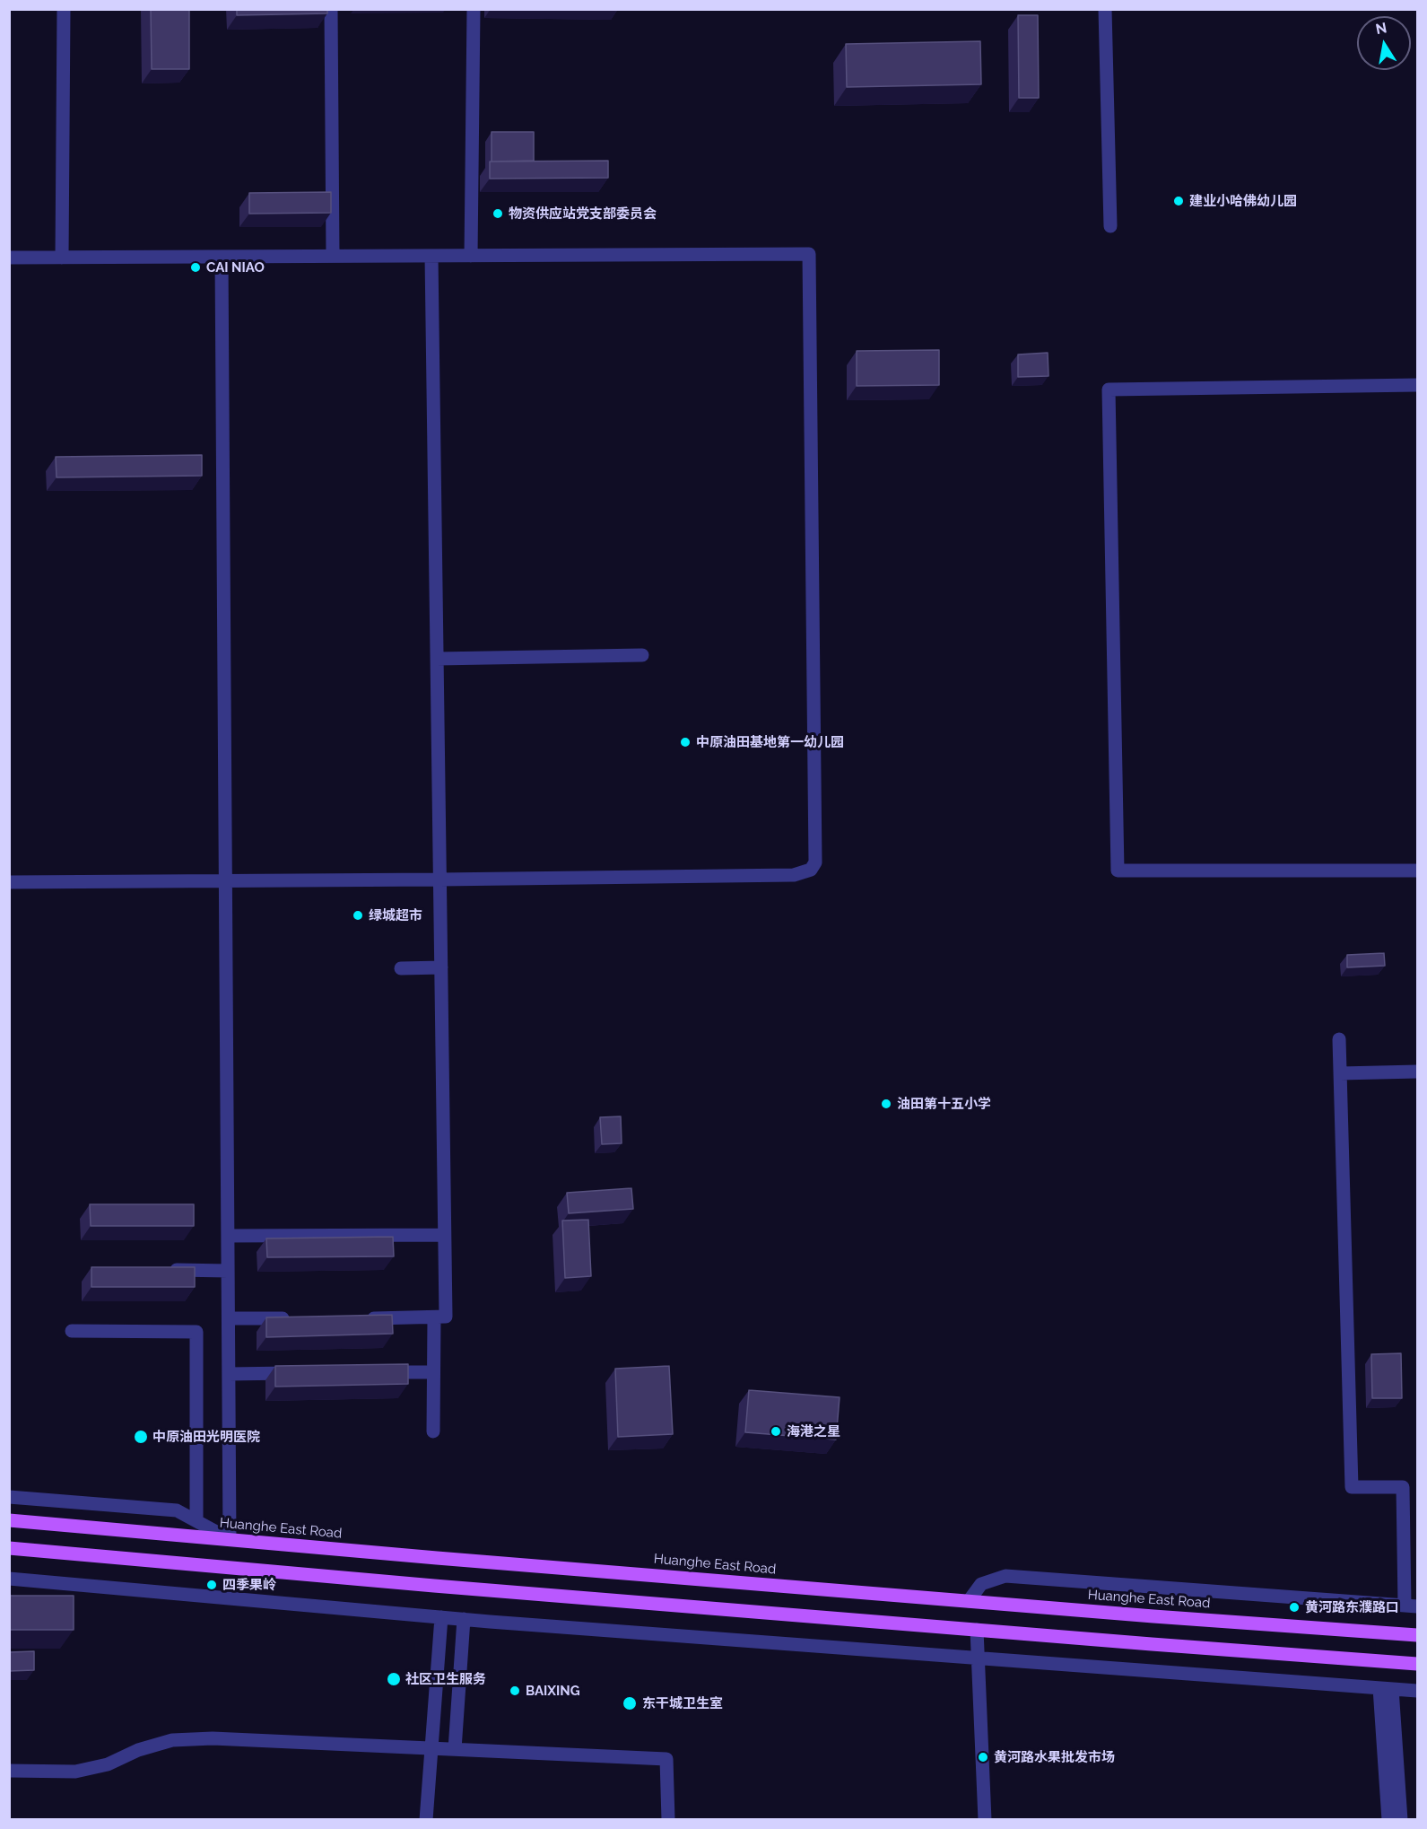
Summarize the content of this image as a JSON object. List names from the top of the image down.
{
  "streets": {
    "main road": ["Huanghe East Road"]
  },
  "places": [
    "建业小哈佛幼儿园",
    "物资供应站党支部委员会",
    "CAI NIAO",
    "中原油田基地第一幼儿园",
    "绿城超市",
    "油田第十五小学",
    "海港之星",
    "中原油田光明医院",
    "四季果岭",
    "黄河路东濮路口",
    "社区卫生服务",
    "BAIXING",
    "东干城卫生室",
    "黄河路水果批发市场"
  ],
  "north": "top"
}
